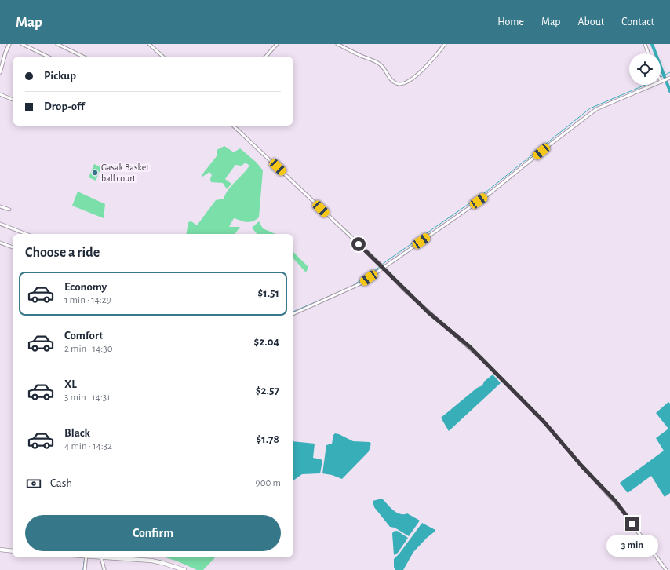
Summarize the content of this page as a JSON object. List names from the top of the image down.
{
  "places": ["Gasak Basket ball court"],
  "page": {
    "header": "Map",
    "nav": [
      "Home",
      "Map",
      "About",
      "Contact"
    ],
    "banner": ["Pickup", "Drop-off"],
    "heading": "Choose a ride",
    "list": [
      {
        "name": "Economy",
        "note": "1 min · 14:29",
        "value": "$1.51"
      },
      {
        "name": "Comfort",
        "note": "2 min · 14:30",
        "value": "$2.04"
      },
      {
        "name": "XL",
        "note": "3 min · 14:31",
        "value": "$2.57"
      },
      {
        "name": "Black",
        "note": "4 min · 14:32",
        "value": "$1.78"
      }
    ],
    "pay": ["Cash", "900 m"],
    "buttons": "Confirm",
    "bubble": "3 min"
  }
}
